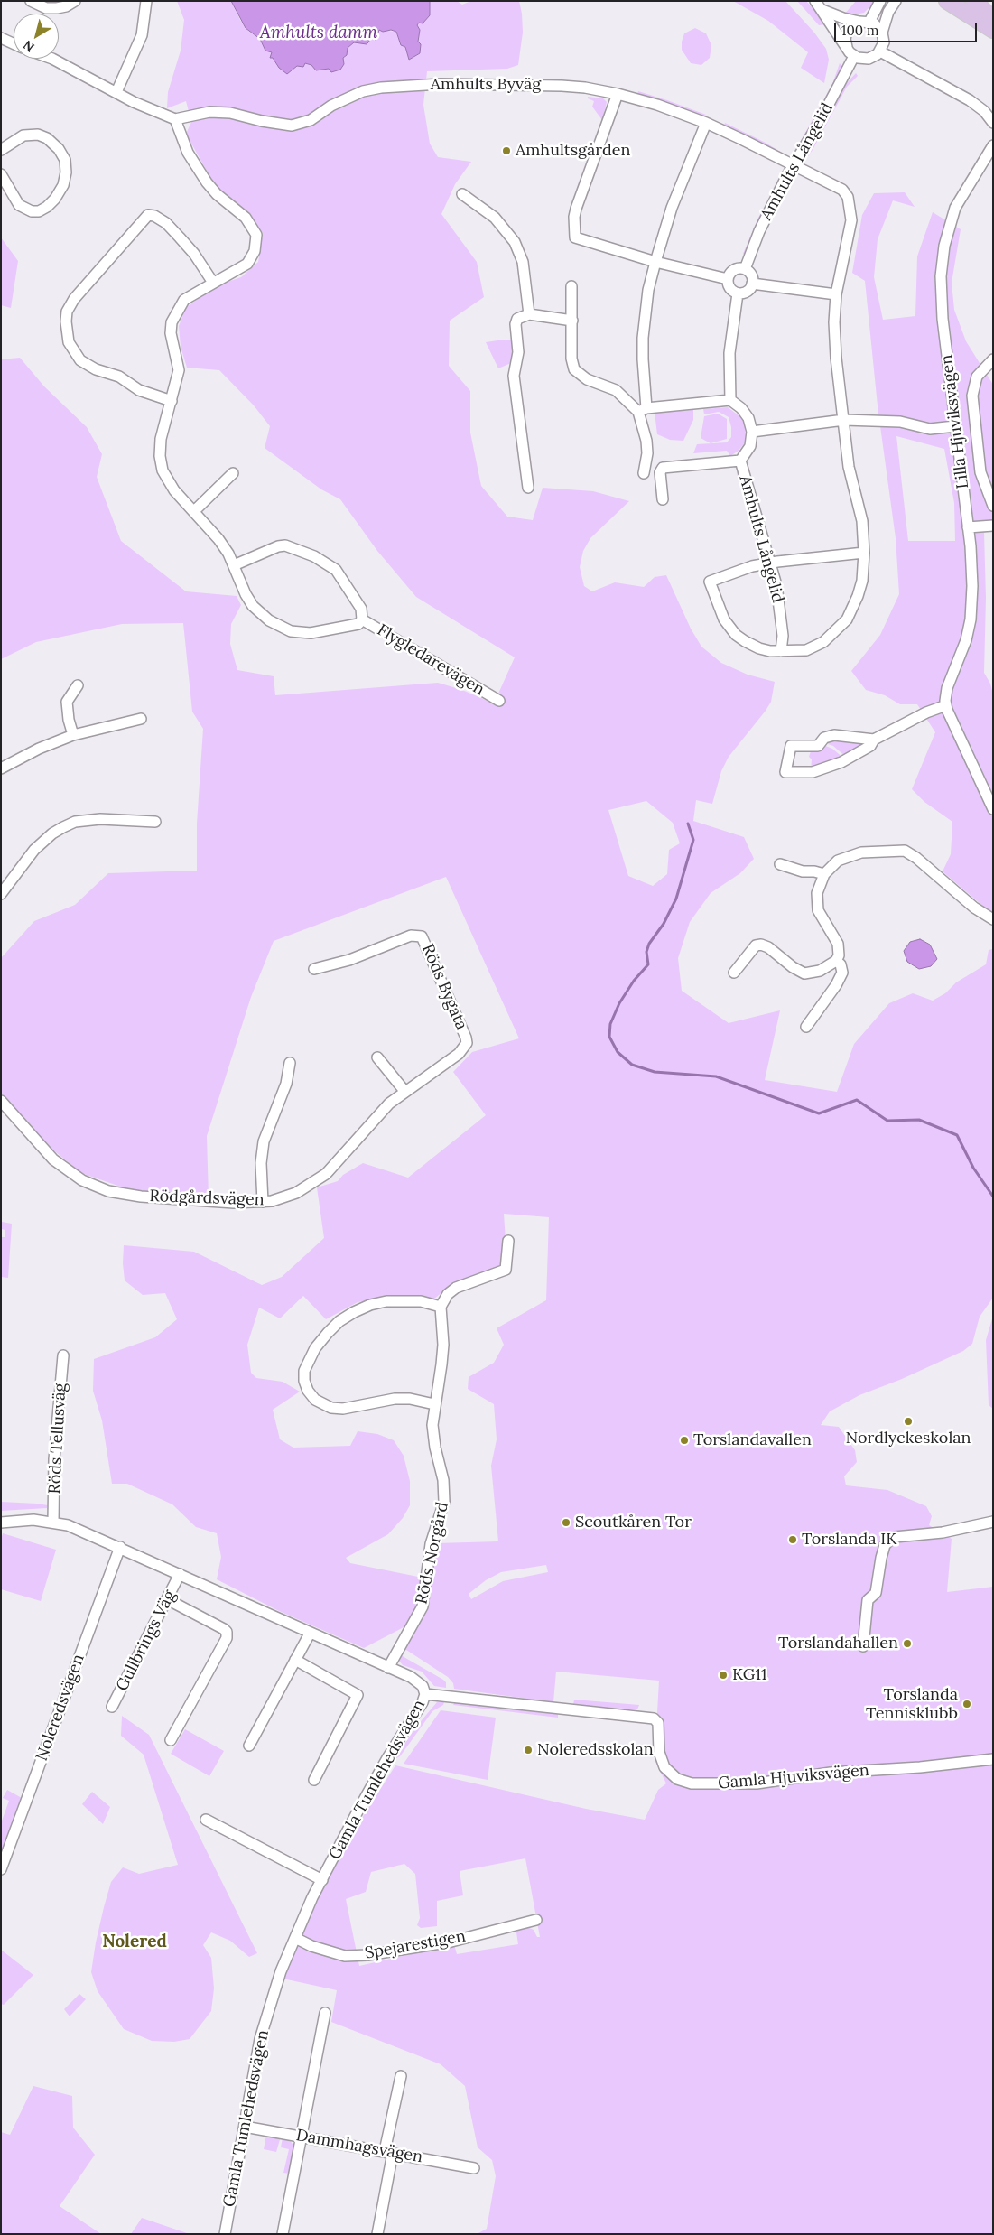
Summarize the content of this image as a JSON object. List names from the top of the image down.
{
  "streets": {
    "street": [
      "Amhults Byväg",
      "Amhults Långelid",
      "Lilla Hjuviksvägen",
      "Flygledarevägen",
      "Röds Bygata",
      "Rödgårdsvägen",
      "Röds Tellusväg",
      "Röds Norgård",
      "Gullbrings Väg",
      "Noleredsvägen",
      "Gamla Hjuviksvägen",
      "Gamla Tumlehedsvägen",
      "Spejarestigen",
      "Dammhagsvägen"
    ]
  },
  "crossings": [
    ["Amhults Byväg", "Amhults Långelid"],
    ["Amhults Byväg", "Flygledarevägen"],
    ["Röds Bygata", "Rödgårdsvägen"],
    ["Röds Tellusväg", "Gamla Tumlehedsvägen"],
    ["Röds Norgård", "Gamla Tumlehedsvägen"],
    ["Gullbrings Väg", "Gamla Tumlehedsvägen"],
    ["Noleredsvägen", "Gamla Tumlehedsvägen"],
    ["Gamla Hjuviksvägen", "Gamla Tumlehedsvägen"],
    ["Gamla Tumlehedsvägen", "Spejarestigen"],
    ["Gamla Tumlehedsvägen", "Dammhagsvägen"]
  ],
  "districts": ["Nolered"],
  "water": ["Amhults damm"],
  "places": [
    "Amhultsgården",
    "Nordlyckeskolan",
    "Torslandavallen",
    "Scoutkåren Tor",
    "Torslanda IK",
    "Torslandahallen",
    "KG11",
    "Torslanda Tennisklubb",
    "Noleredsskolan"
  ],
  "scale_bar": "100 m",
  "north": "bottom left"
}
